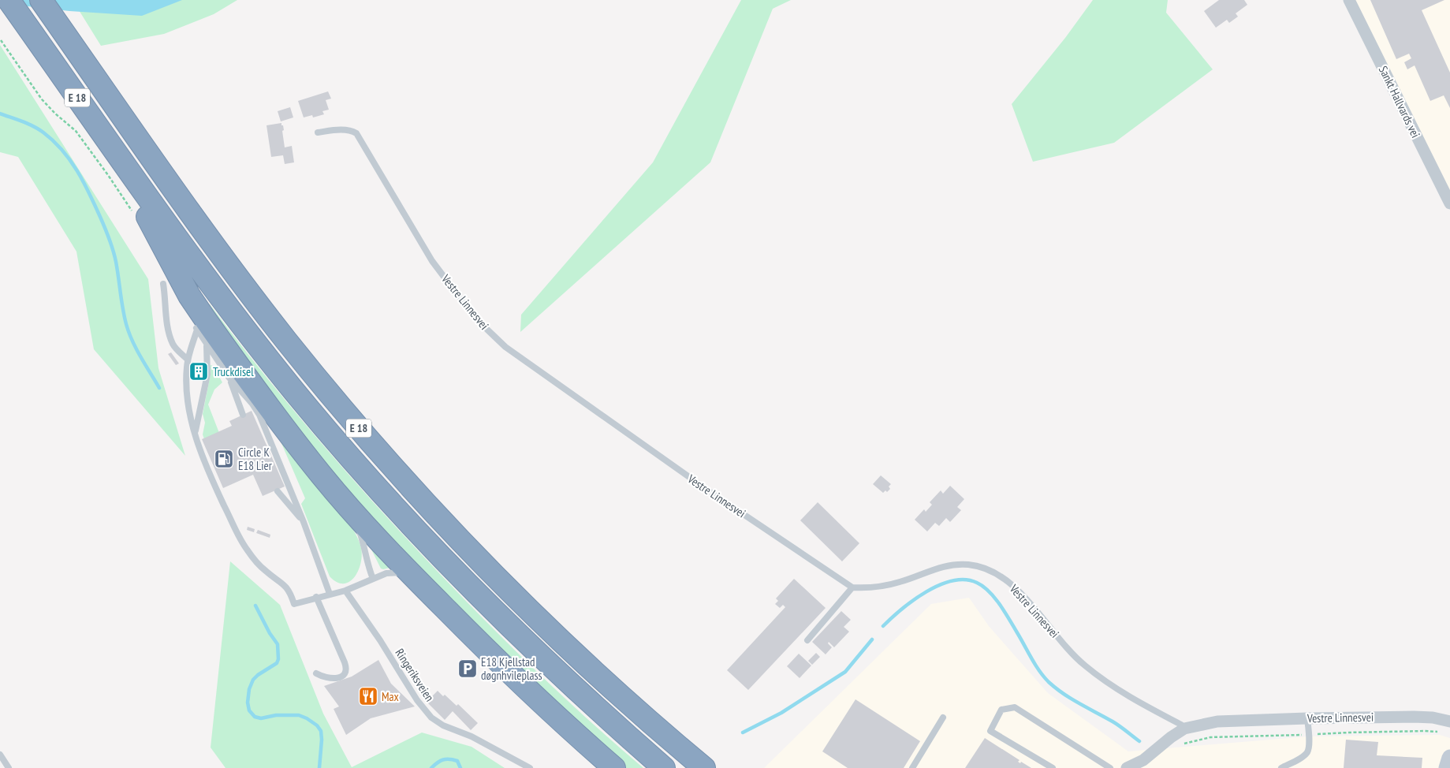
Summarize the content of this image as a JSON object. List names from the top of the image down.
{
  "streets": {
    "highway": ["E 18"],
    "street": ["Sankt Hallvards vei", "Vestre Linnesvei"],
    "lane": ["Ringeriksveien"]
  },
  "places": {
    "building": ["Truckdisel"],
    "fuel station": ["Circle K E18 Lier"],
    "parking": ["E18 Kjellstad døgnhvileplass"],
    "restaurant": ["Max"]
  }
}
